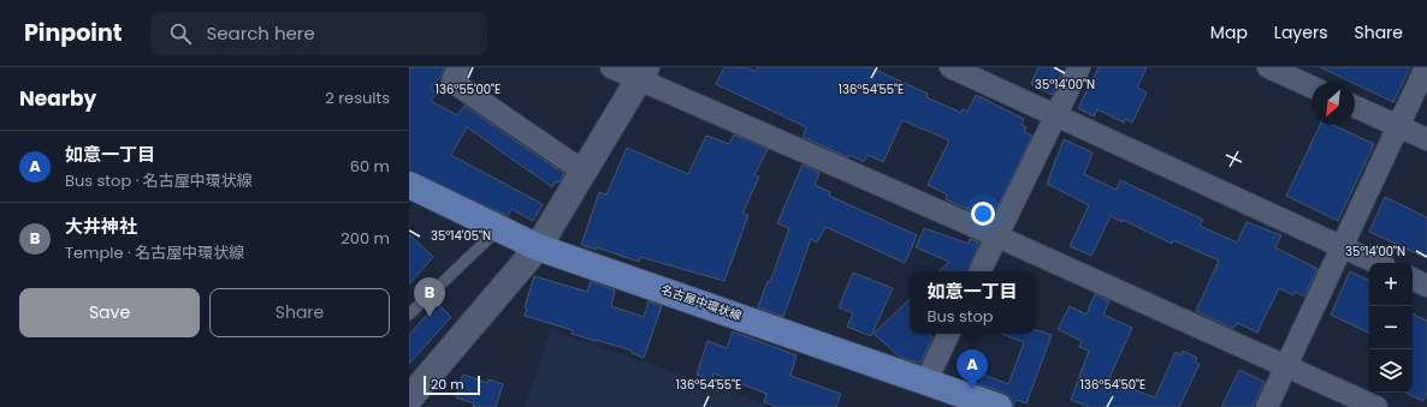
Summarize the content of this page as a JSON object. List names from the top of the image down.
{
  "streets": {
    "main road": ["名古屋中環状線"]
  },
  "scale_bar": "20 m",
  "north": "bottom left",
  "page": {
    "header": "Pinpoint",
    "search": "Search here",
    "nav": ["Map", "Layers", "Share"],
    "heading": ["Nearby", "2 results"],
    "list": [
      {
        "mark": "A",
        "name": "如意一丁目",
        "note": "Bus stop · 名古屋中環状線",
        "value": "60 m"
      },
      {
        "mark": "B",
        "name": "大井神社",
        "note": "Temple · 名古屋中環状線",
        "value": "200 m"
      }
    ],
    "map_buttons": ["+", "−"],
    "popup": ["如意一丁目", "Bus stop"],
    "buttons": ["Save", "Share"],
    "pins": ["B", "A"],
    "scale": "20 m"
  },
  "coordinates": [
    "35°14'00\"N",
    "136°55'00\"E",
    "136°54'55\"E",
    "35°14'05\"N",
    "136°54'50\"E"
  ]
}
